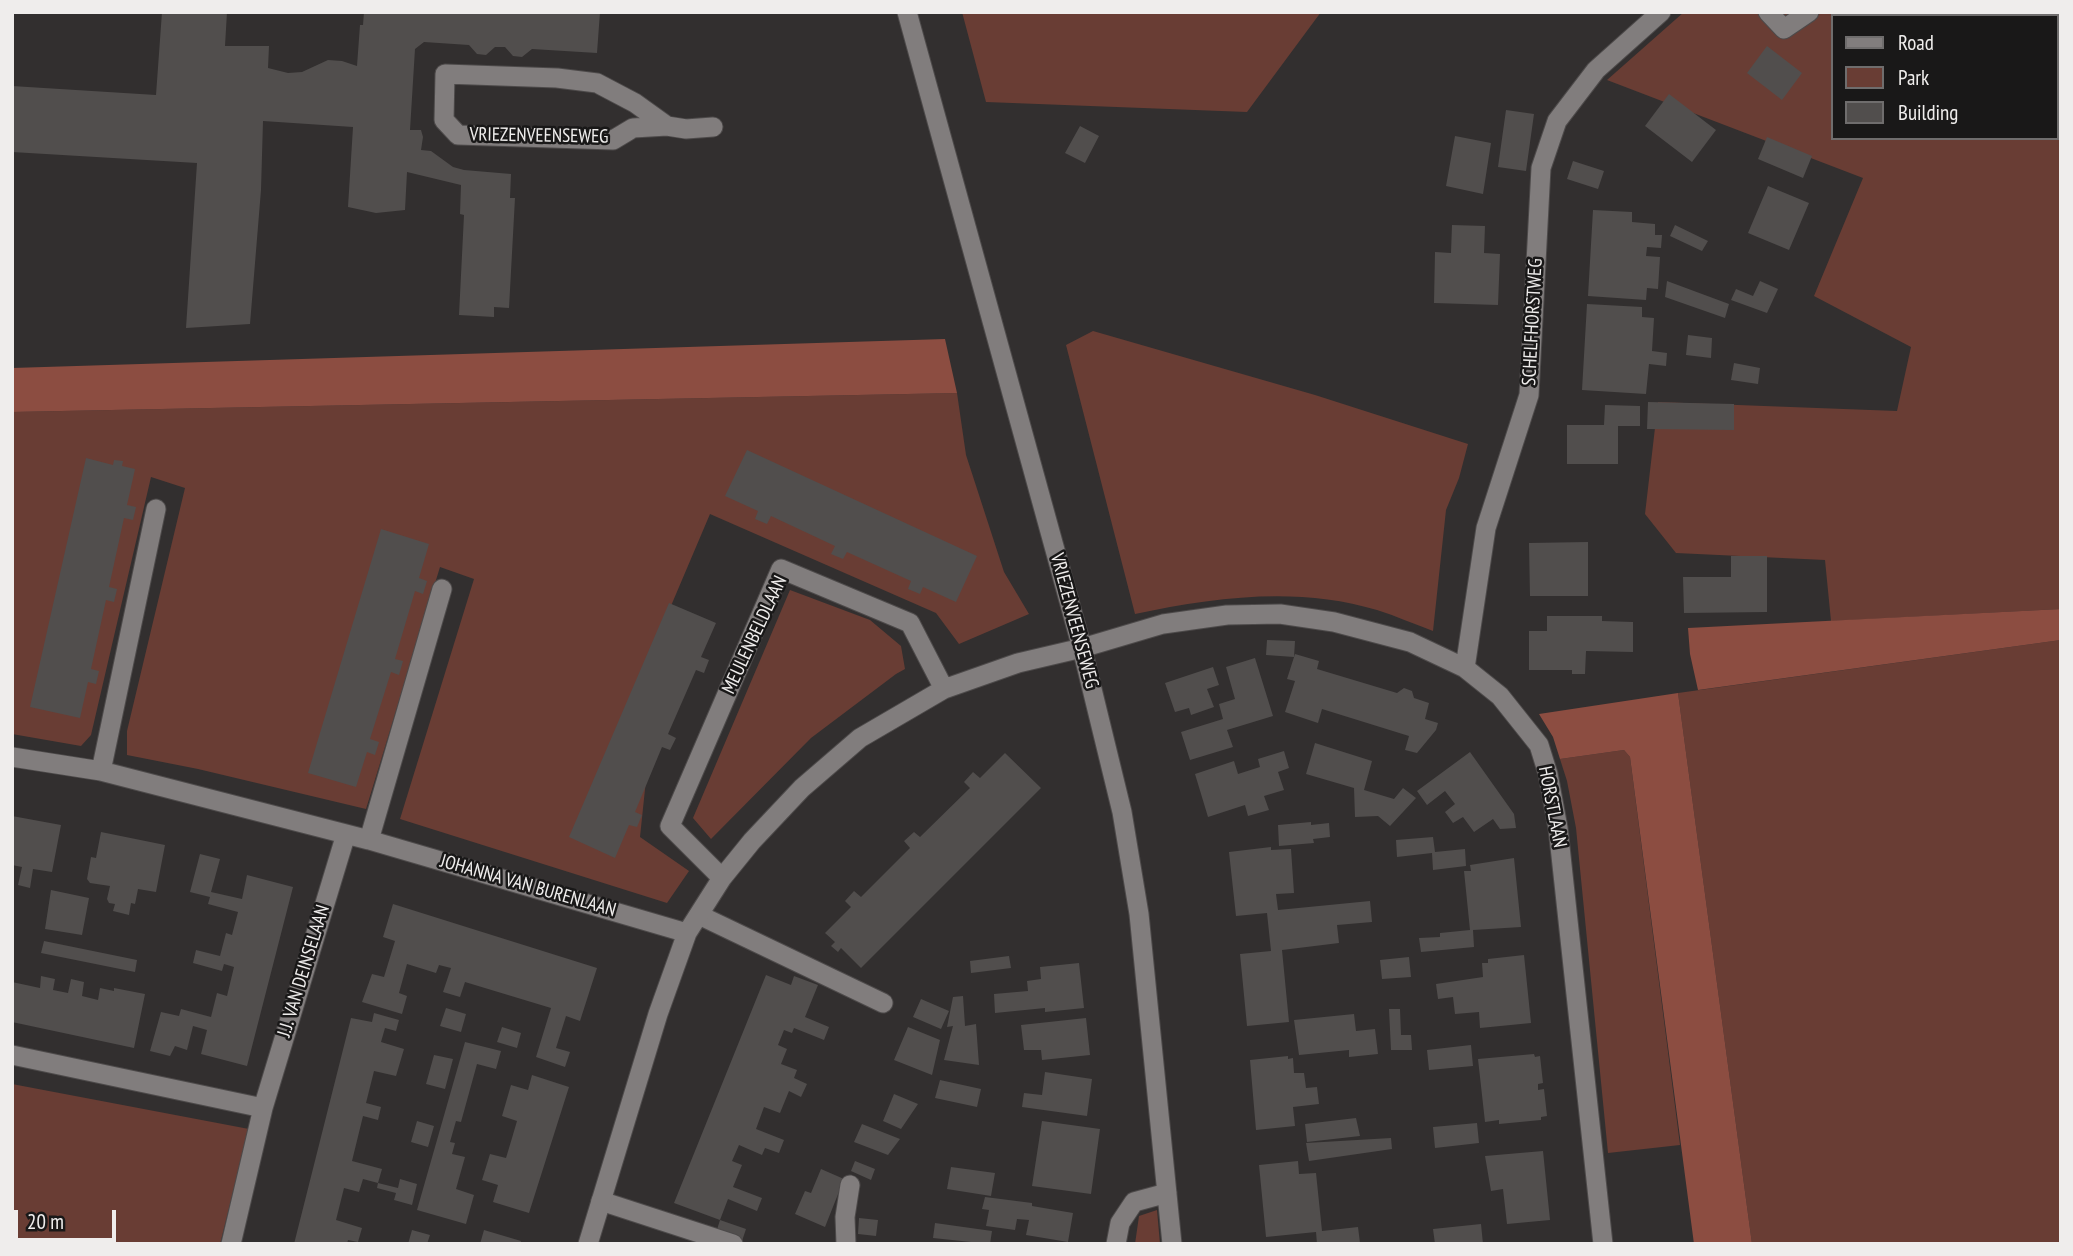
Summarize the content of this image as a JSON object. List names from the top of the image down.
{
  "streets": {
    "street": [
      "VRIEZENVEENSEWEG",
      "SCHELFHORSTWEG",
      "MEULENBELDLAAN",
      "HORSTLAAN",
      "JOHANNA VAN BURENLAAN",
      "J.J. VAN DEINSELAAN"
    ]
  },
  "crossings": [
    ["VRIEZENVEENSEWEG", "HORSTLAAN"],
    ["SCHELFHORSTWEG", "HORSTLAAN"],
    ["JOHANNA VAN BURENLAAN", "J.J. VAN DEINSELAAN"]
  ],
  "legend": ["Road", "Park", "Building"],
  "scale_bar": "20 m"
}
